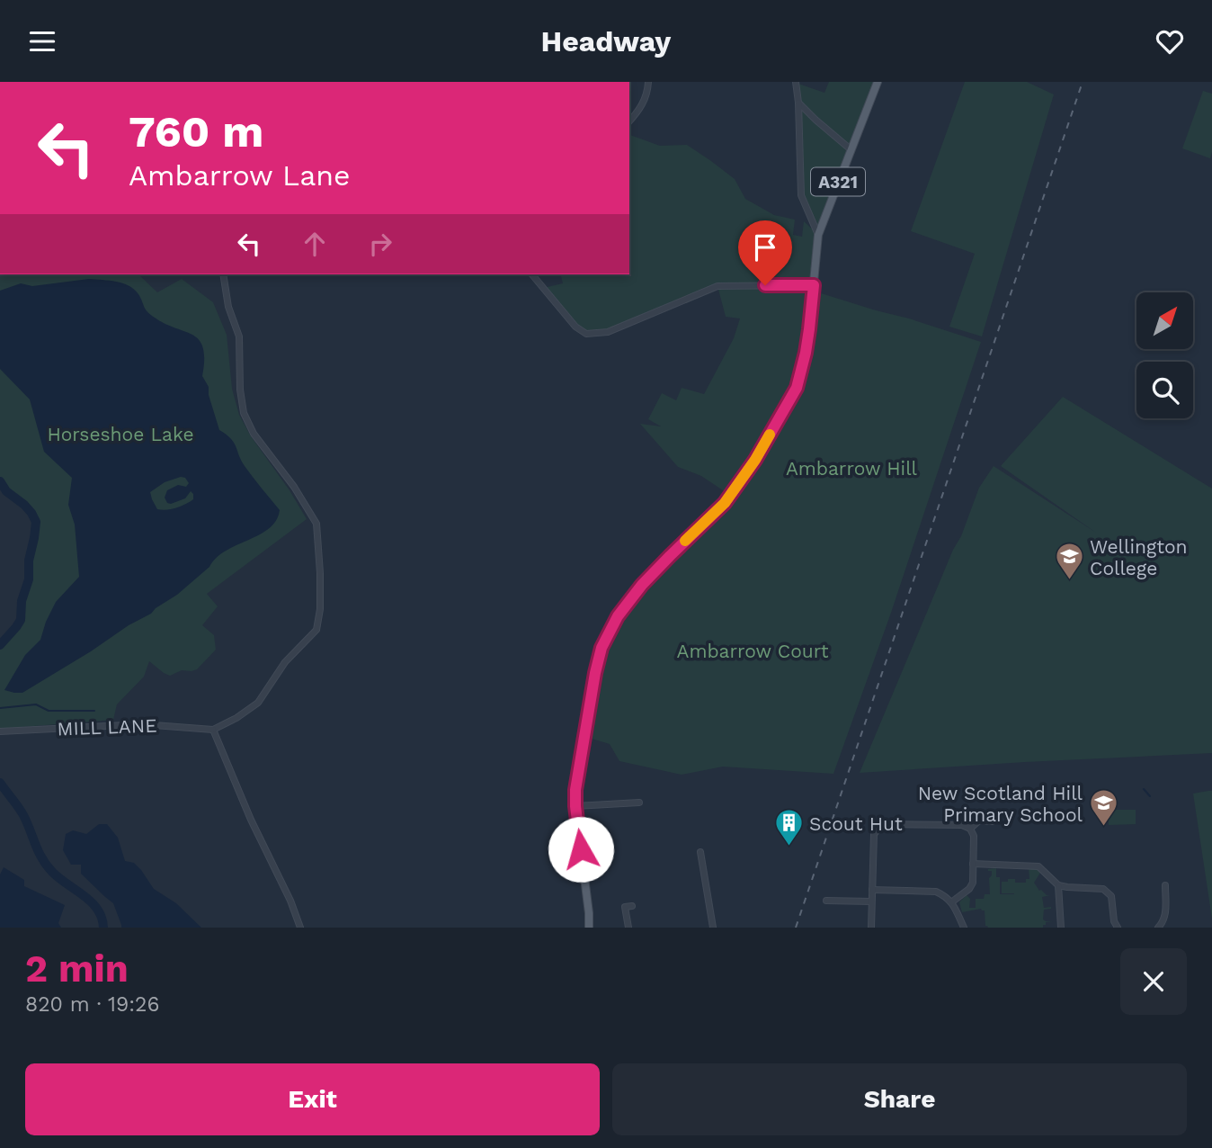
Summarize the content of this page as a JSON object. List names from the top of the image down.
{
  "streets": {
    "main road": ["A321"],
    "street": ["MILL LANE"]
  },
  "parks": ["Horseshoe Lake", "Ambarrow Hill", "Ambarrow Court"],
  "places": {
    "school or university": ["Wellington College", "New Scotland Hill Primary School"],
    "building": ["Scout Hut"]
  },
  "north": "top right",
  "page": {
    "header": "Headway",
    "turn": ["760 m", "Ambarrow Lane"],
    "heading": ["2 min", "820 m · 19:26"],
    "buttons": ["Exit", "Share"]
  }
}
